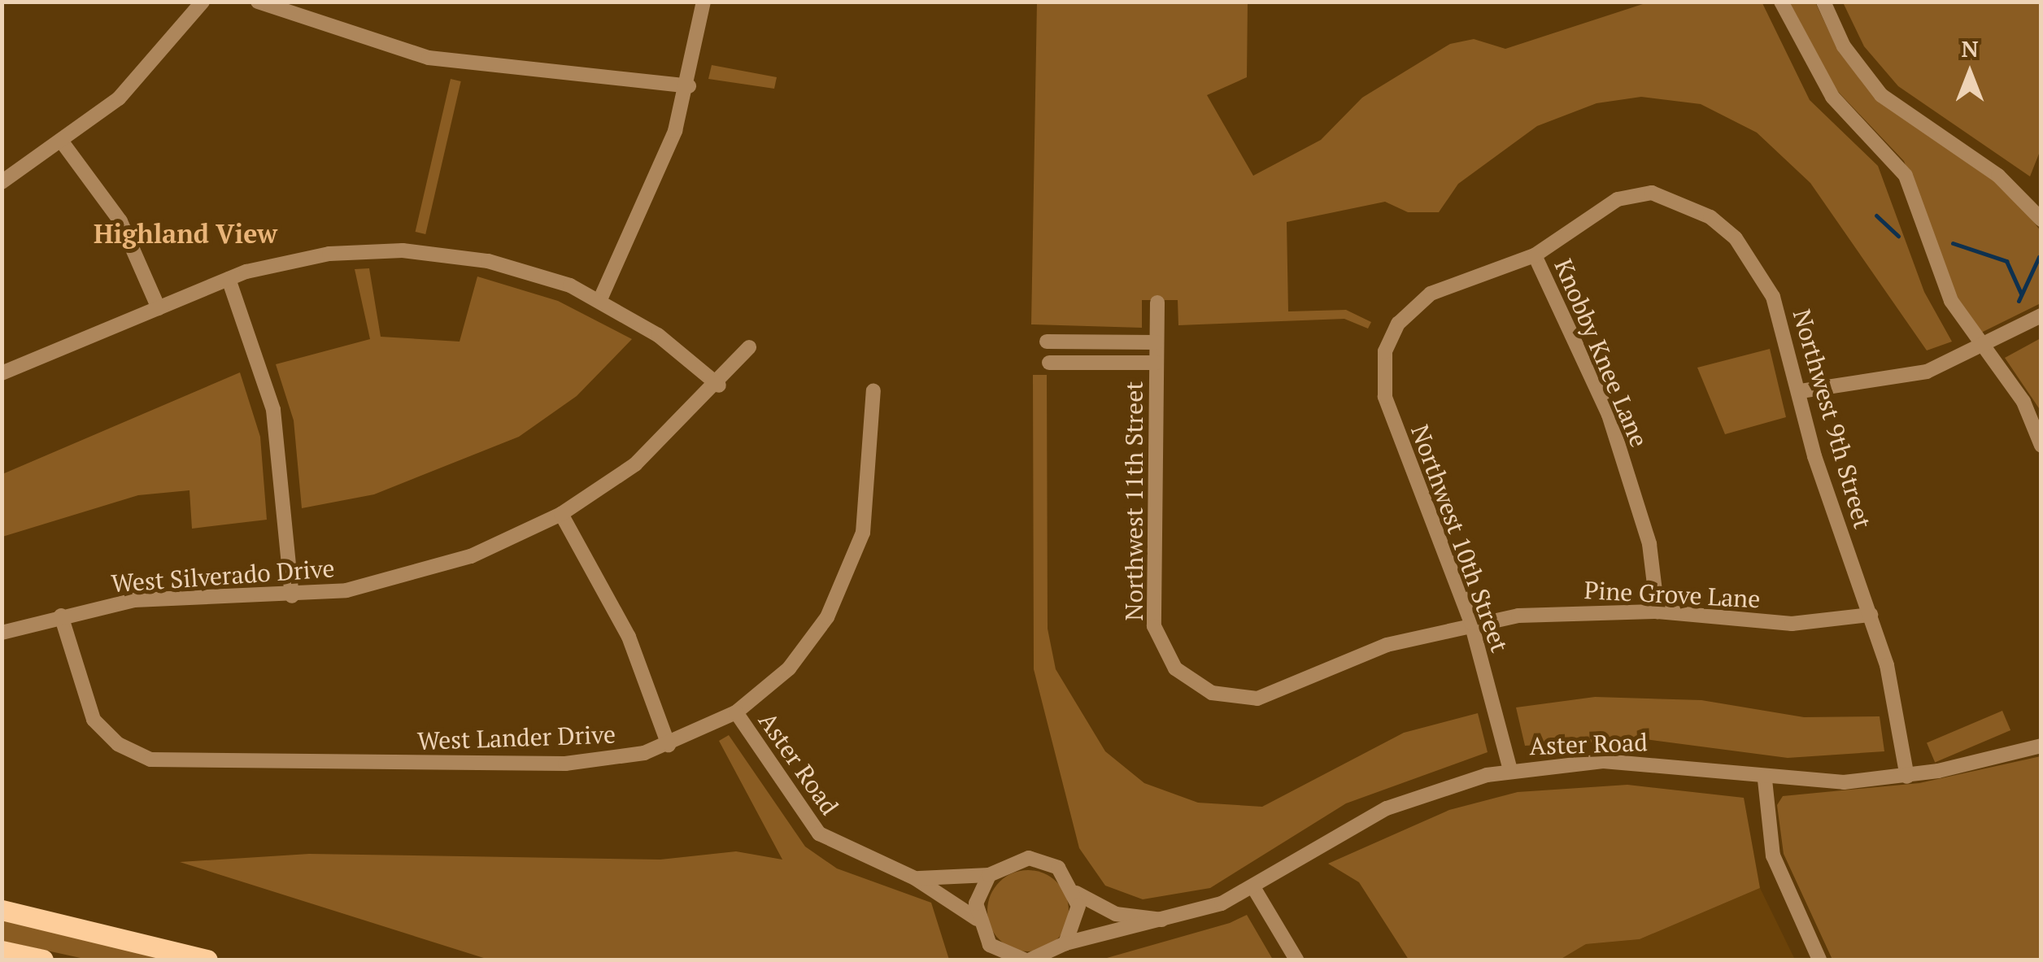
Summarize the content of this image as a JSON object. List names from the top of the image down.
{
  "streets": {
    "street": [
      "Knobby Knee Lane",
      "Northwest 9th Street",
      "Northwest 11th Street",
      "Northwest 10th Street",
      "West Silverado Drive",
      "Pine Grove Lane",
      "West Lander Drive",
      "Aster Road"
    ]
  },
  "crossings": [
    ["Knobby Knee Lane", "Northwest 9th Street"],
    ["Knobby Knee Lane", "Northwest 10th Street"],
    ["Knobby Knee Lane", "Pine Grove Lane"],
    ["Northwest 9th Street", "Northwest 10th Street"],
    ["Northwest 9th Street", "Pine Grove Lane"],
    ["Northwest 9th Street", "Aster Road"],
    ["Northwest 11th Street", "Pine Grove Lane"],
    ["Northwest 10th Street", "Pine Grove Lane"],
    ["Northwest 10th Street", "Aster Road"],
    ["West Silverado Drive", "West Lander Drive"],
    ["West Lander Drive", "Aster Road"]
  ],
  "districts": ["Highland View"],
  "north": "top"
}
